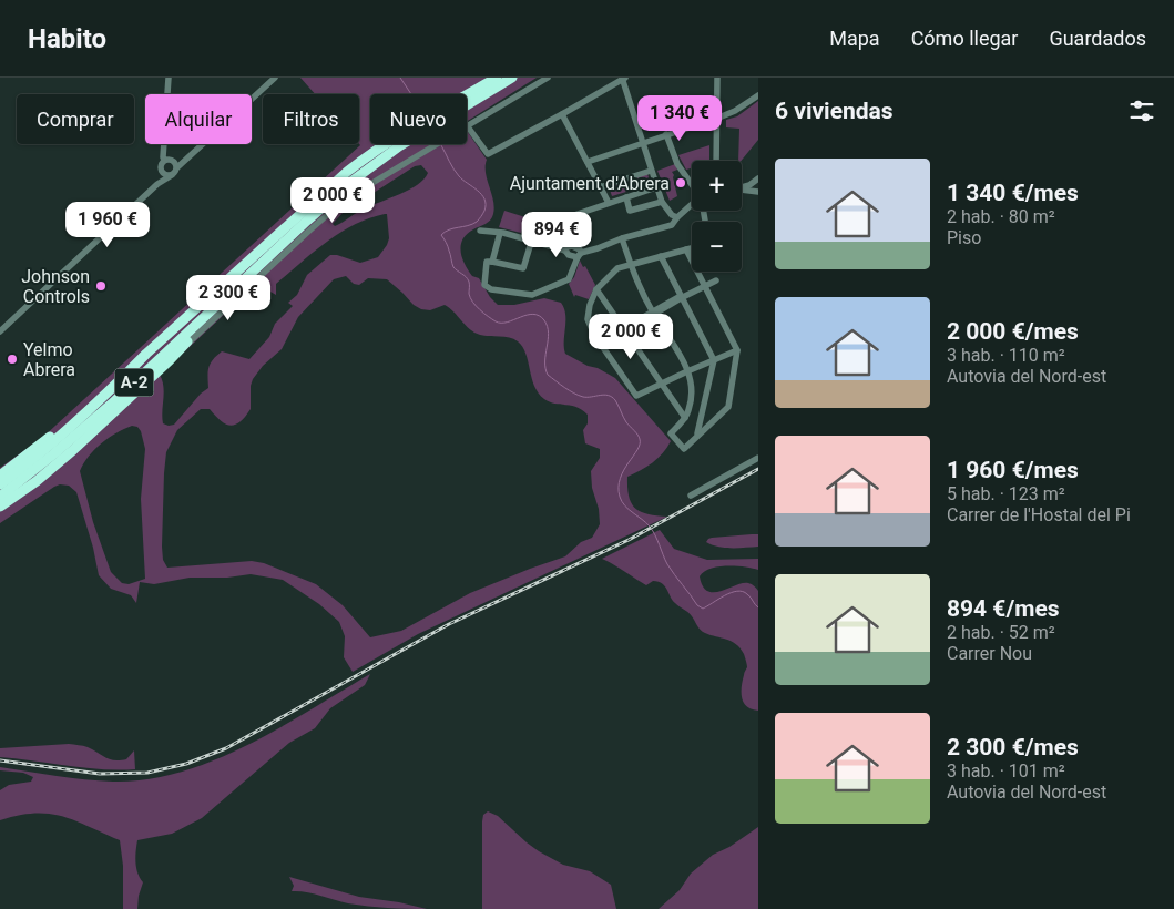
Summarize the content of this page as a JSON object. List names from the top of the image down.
{
  "streets": {
    "highway": ["A-2"]
  },
  "places": ["Ajuntament d'Abrera", "Johnson Controls", "Yelmo Abrera"],
  "page": {
    "header": "Habito",
    "nav": ["Mapa", "Cómo llegar", "Guardados"],
    "heading": "6 viviendas",
    "chip": [
      "Comprar",
      "Alquilar",
      "Filtros",
      "Nuevo"
    ],
    "price": [
      "1 340 €",
      "2 000 €",
      "1 960 €",
      "894 €",
      "2 300 €",
      "2 000 €"
    ],
    "list": [
      {
        "name": "1 340 €/mes",
        "note": "2 hab. · 80 m² · Piso"
      },
      {
        "name": "2 000 €/mes",
        "note": "3 hab. · 110 m² · Autovia del Nord-est"
      },
      {
        "name": "1 960 €/mes",
        "note": "5 hab. · 123 m² · Carrer de l'Hostal del Pi"
      },
      {
        "name": "894 €/mes",
        "note": "2 hab. · 52 m² · Carrer Nou"
      },
      {
        "name": "2 300 €/mes",
        "note": "3 hab. · 101 m² · Autovia del Nord-est"
      }
    ],
    "map_buttons": ["+", "−"]
  }
}
